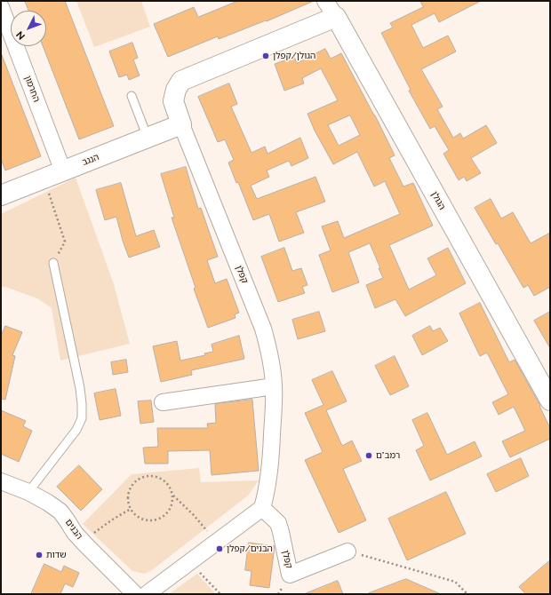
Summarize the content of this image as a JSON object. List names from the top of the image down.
{
  "streets": {
    "street": [
      "החרמון",
      "הנגב",
      "הגולן",
      "קפלן",
      "הבנים"
    ]
  },
  "crossings": [
    ["החרמון", "הנגב"],
    ["הנגב", "קפלן"],
    ["הגולן", "קפלן"]
  ],
  "places": [
    "הגולן/קפלן",
    "רמב\"ם",
    "הבנים/קפלן",
    "שדות"
  ],
  "north": "bottom left"
}
